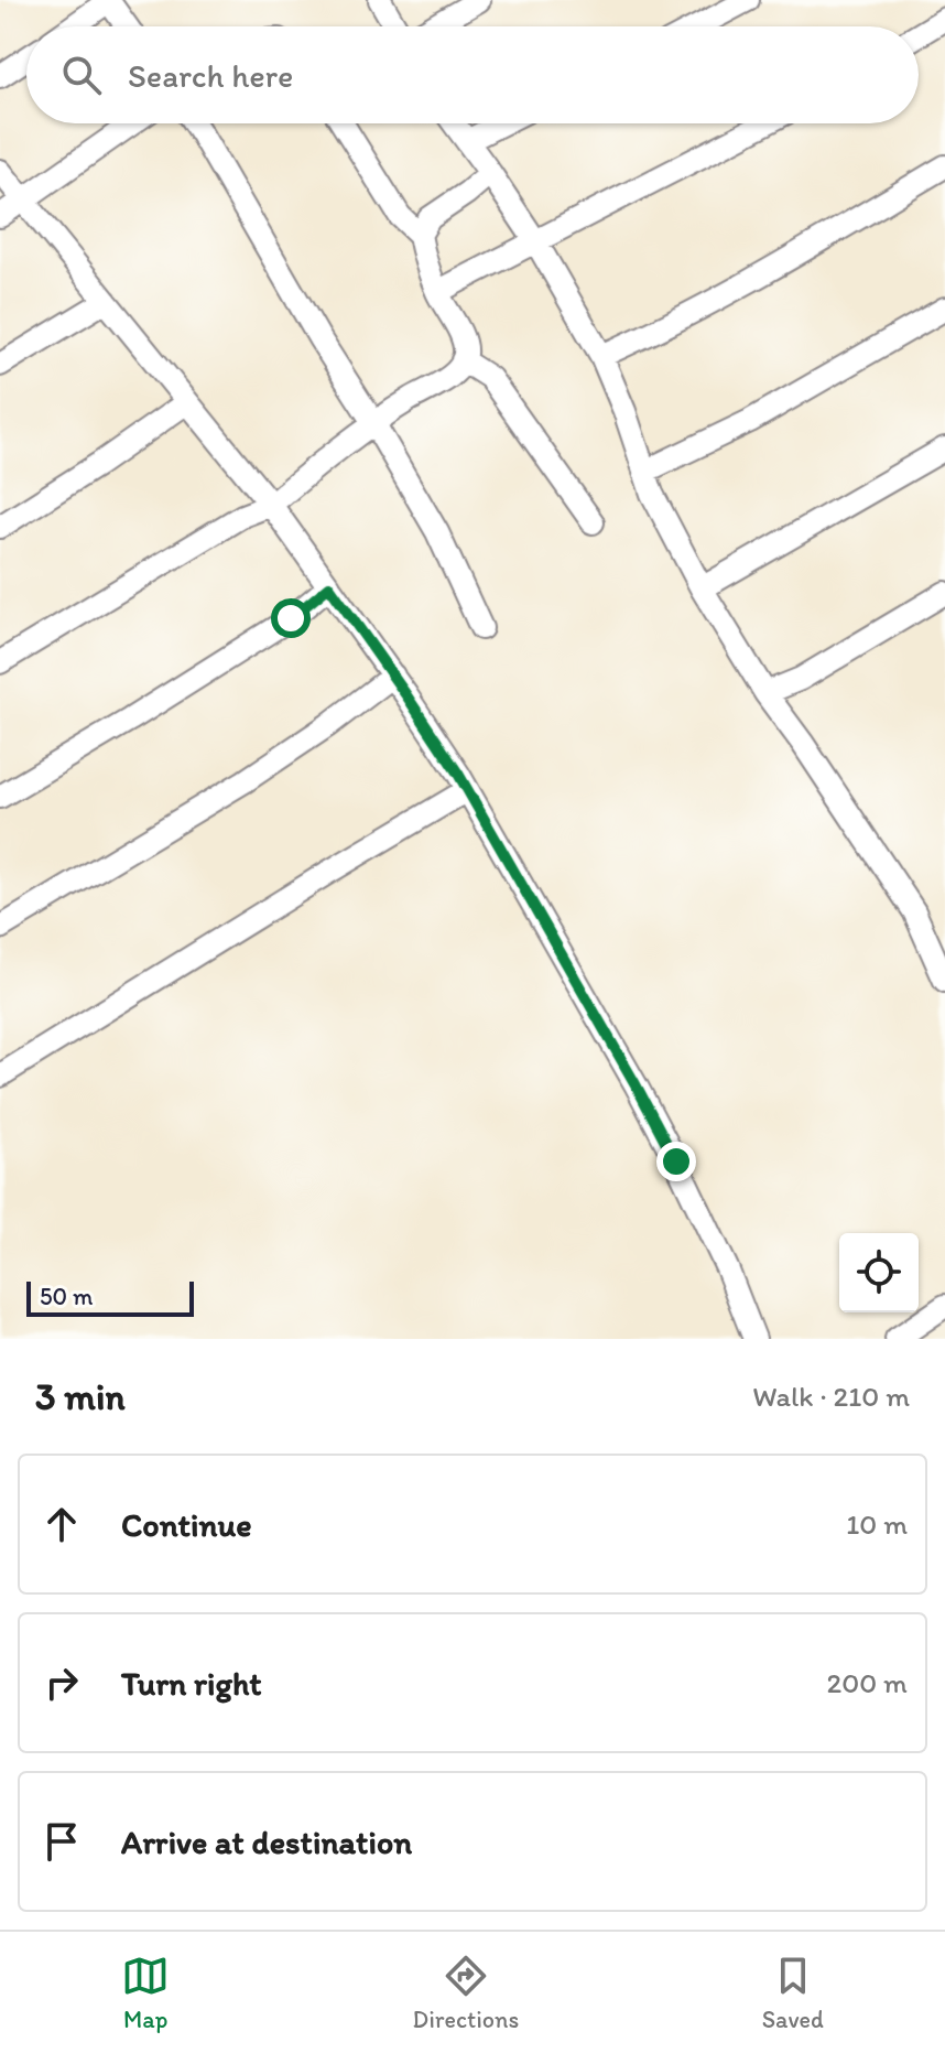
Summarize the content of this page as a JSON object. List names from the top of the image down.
{
  "scale_bar": "50 m",
  "page": {
    "search": "Search here",
    "scale": "50 m",
    "heading": ["3 min", "Walk · 210 m"],
    "list": [
      ["Continue", "10 m"],
      ["Turn right", "200 m"],
      "Arrive at destination"
    ],
    "nav": ["Map", "Directions", "Saved"]
  }
}
